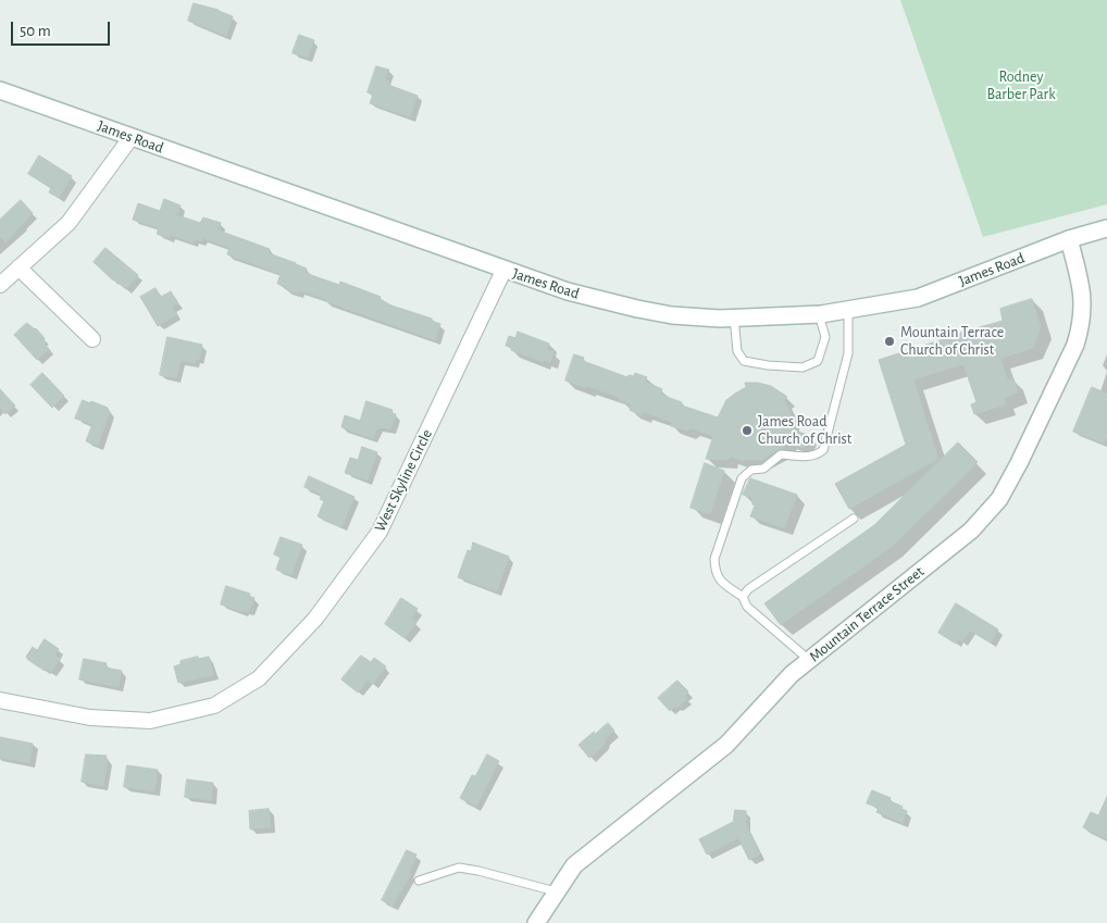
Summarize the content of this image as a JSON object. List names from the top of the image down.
{
  "streets": {
    "main road": ["James Road", "Mountain Terrace Street"],
    "street": ["West Skyline Circle"]
  },
  "crossings": [
    ["James Road", "West Skyline Circle"],
    ["James Road", "Mountain Terrace Street"]
  ],
  "parks": ["Rodney Barber Park"],
  "places": ["Mountain Terrace Church of Christ", "James Road Church of Christ"],
  "scale_bar": "50 m"
}
